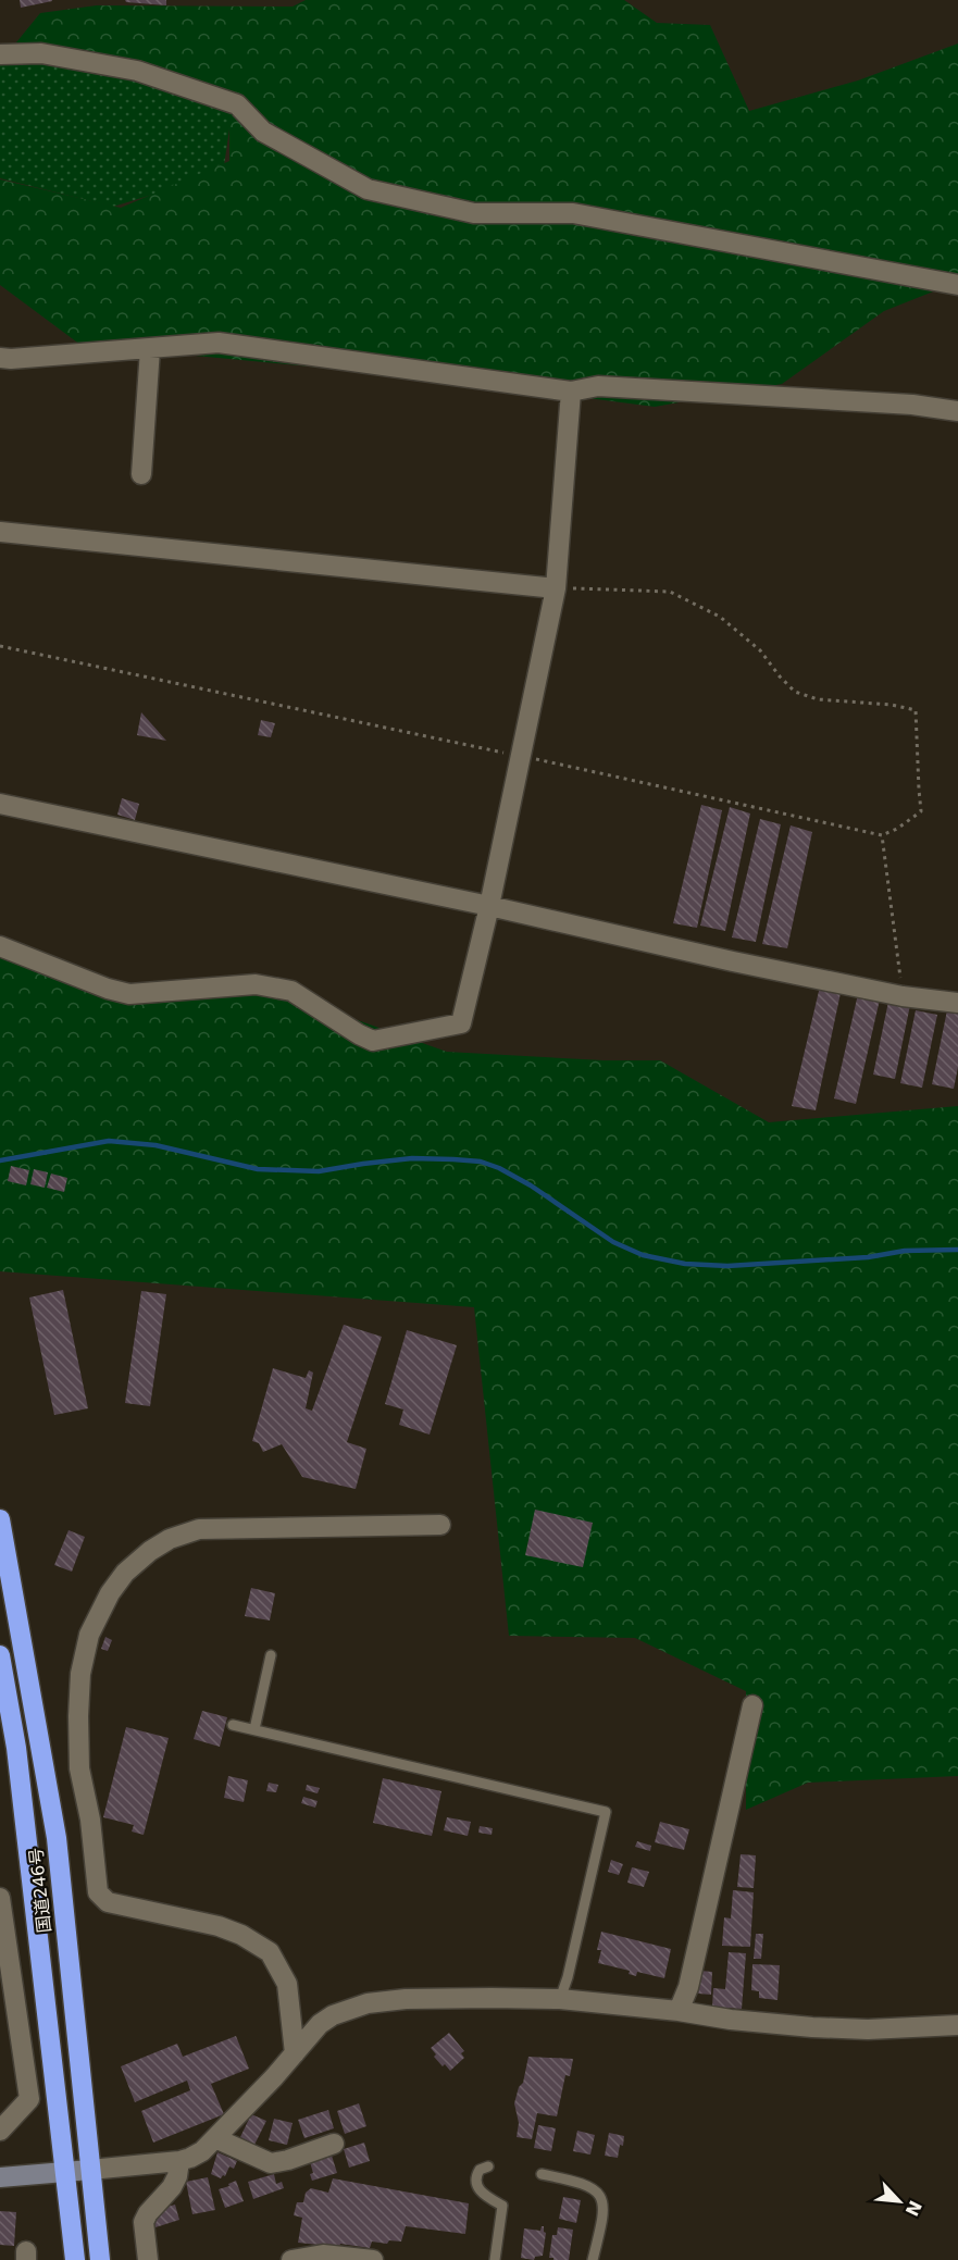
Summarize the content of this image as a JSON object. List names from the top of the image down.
{
  "streets": {
    "highway": ["国道246号"]
  },
  "north": "bottom right"
}
